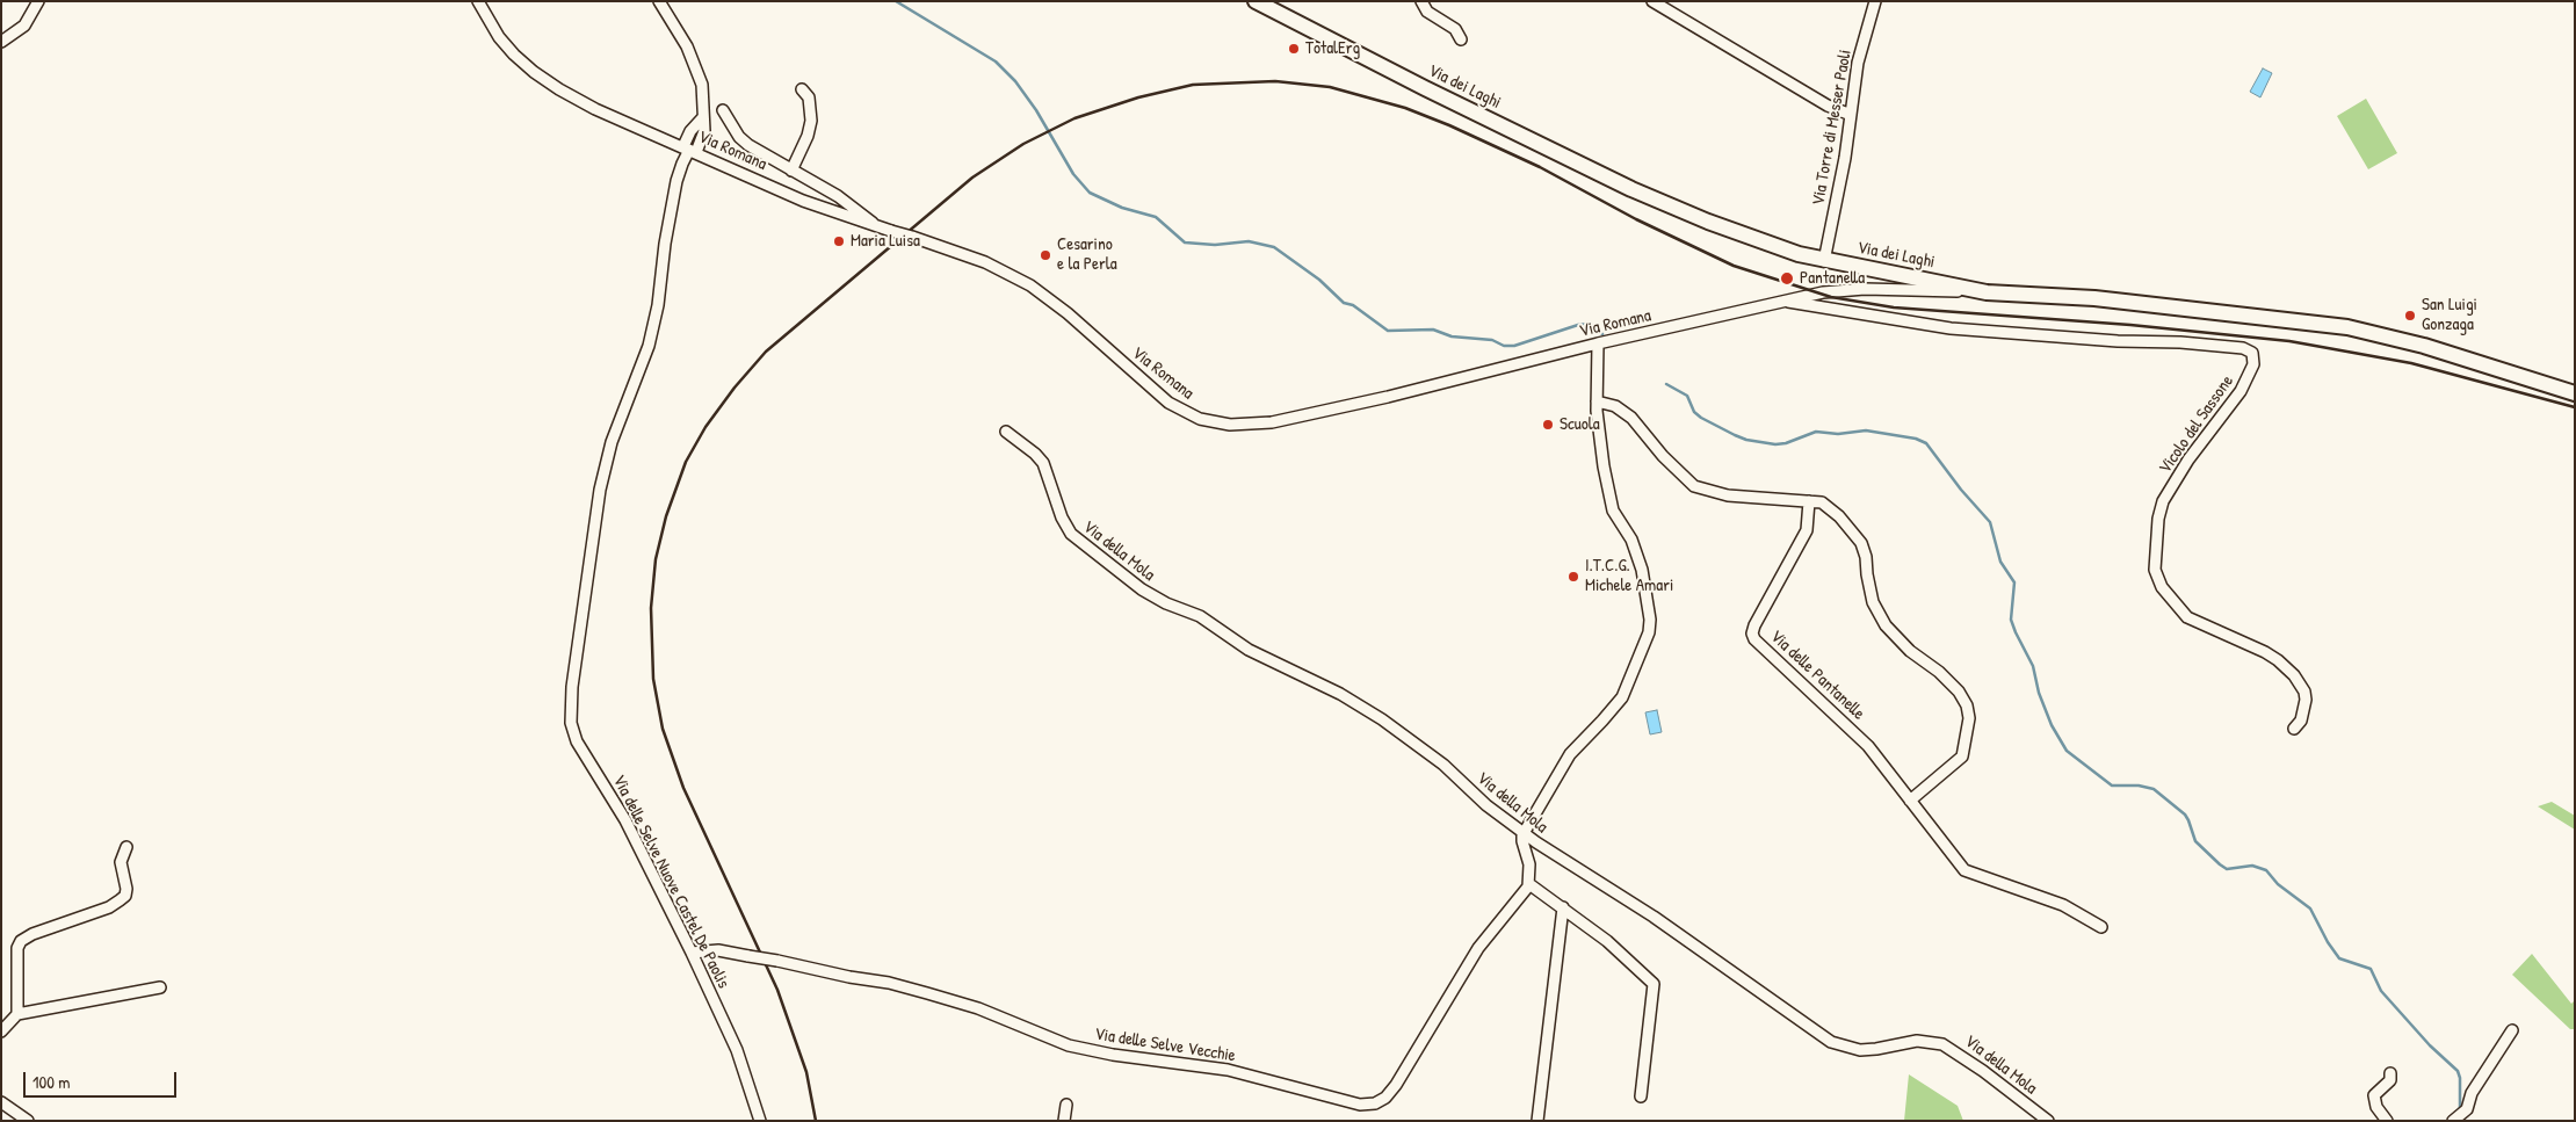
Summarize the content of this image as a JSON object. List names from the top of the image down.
{
  "streets": {
    "main road": ["Via dei Laghi"],
    "street": [
      "Via Torre di Messer Paoli",
      "Via Romana",
      "Vicolo del Sassone",
      "Via della Mola",
      "Via delle Pantanelle",
      "Via delle Selve Nuove Castel De Paolis",
      "Via delle Selve Vecchie"
    ]
  },
  "crossings": [
    ["Via dei Laghi", "Via Torre di Messer Paoli"],
    ["Via dei Laghi", "Via Romana"],
    ["Via Romana", "Vicolo del Sassone"],
    ["Via Romana", "Via delle Selve Nuove Castel De Paolis"],
    ["Via delle Selve Nuove Castel De Paolis", "Via delle Selve Vecchie"]
  ],
  "places": [
    "TotalErg",
    "Maria Luisa",
    "Cesarino e la Perla",
    "Pantanella",
    "San Luigi Gonzaga",
    "Scuola",
    "I.T.C.G. Michele Amari"
  ],
  "scale_bar": "100 m"
}
